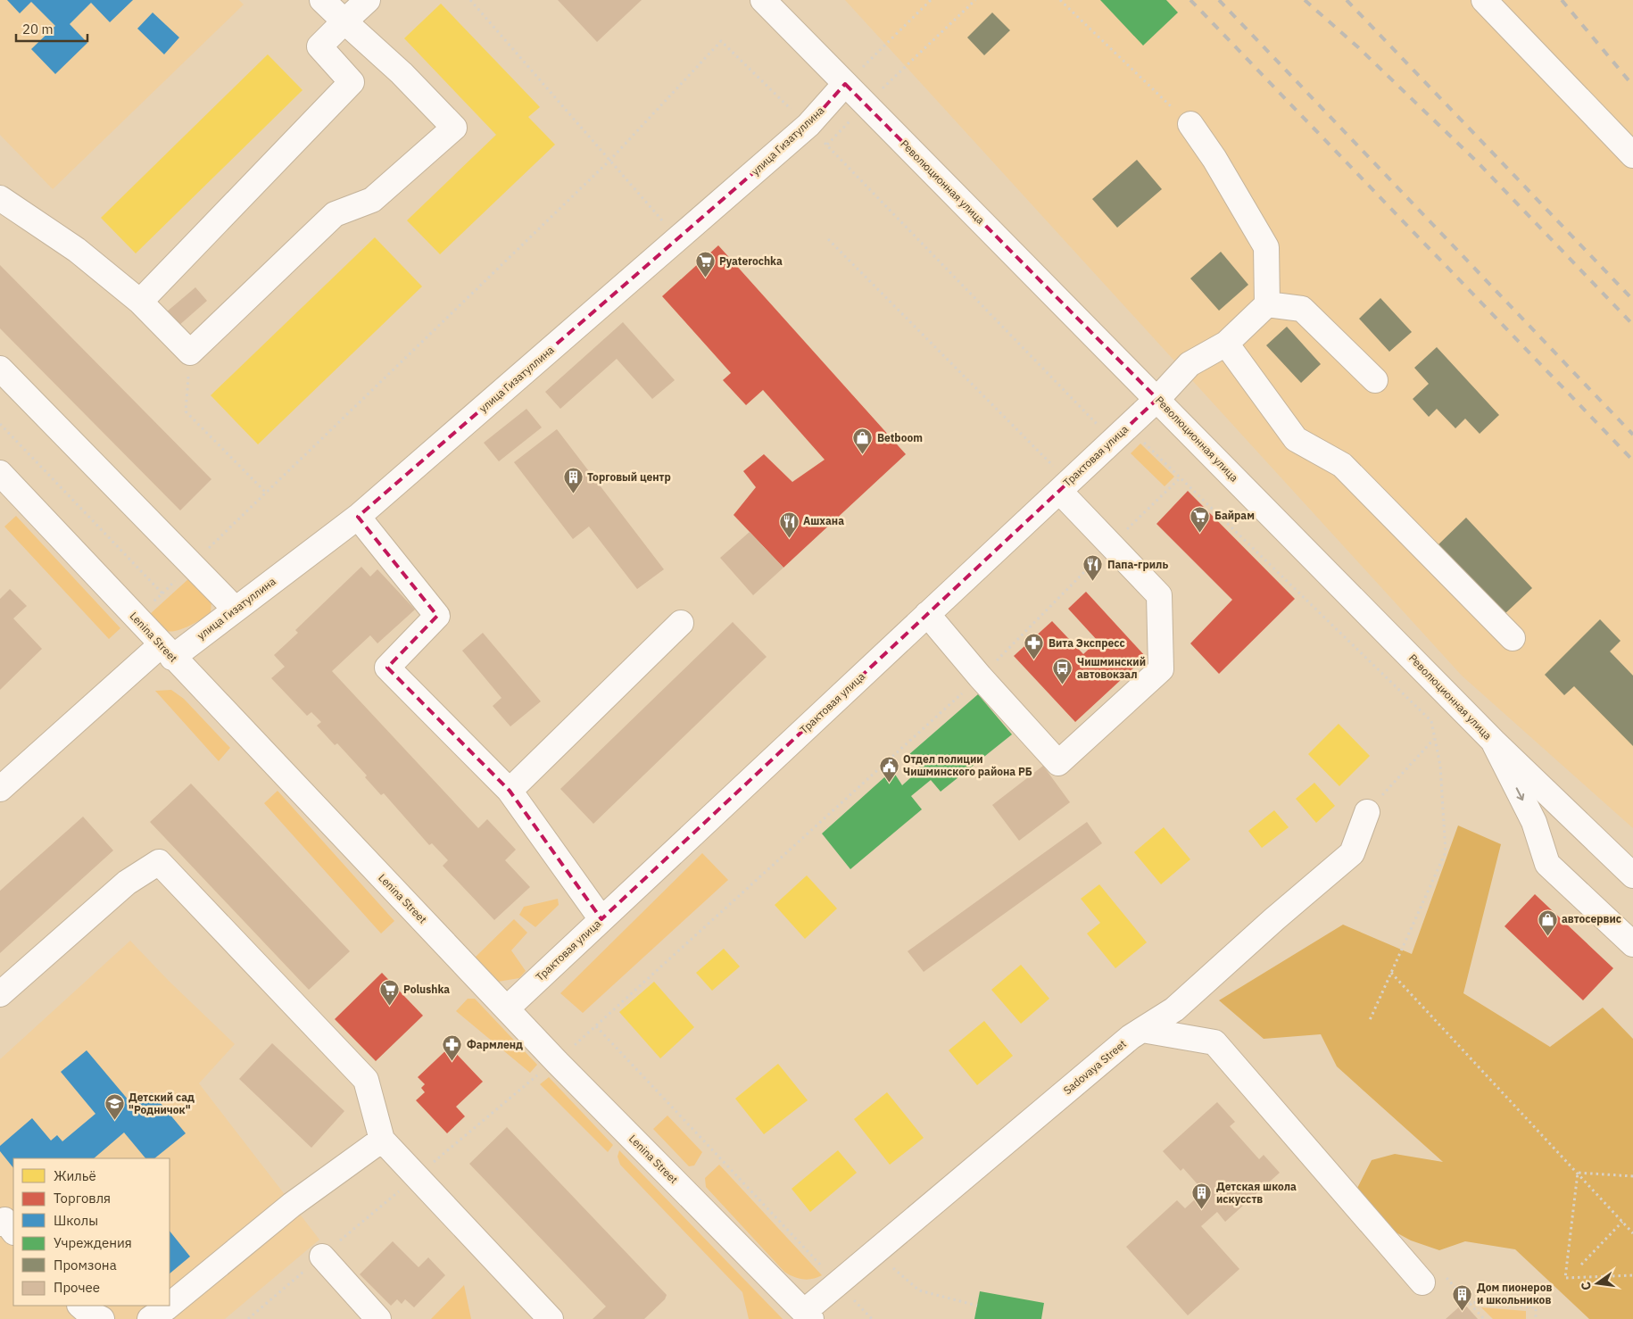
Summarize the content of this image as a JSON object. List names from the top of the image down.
{
  "streets": {
    "street": [
      "улица Гизатуллина",
      "Революционная улица",
      "Трактовая улица",
      "Lenina Street",
      "Sadovaya Street"
    ]
  },
  "crossings": [
    ["улица Гизатуллина", "Революционная улица"],
    ["улица Гизатуллина", "Lenina Street"],
    ["Революционная улица", "Трактовая улица"],
    ["Трактовая улица", "Lenina Street"],
    ["Lenina Street", "Sadovaya Street"]
  ],
  "places": {
    "supermarket": ["Pyaterochka", "Байрам", "Polushka"],
    "shop": ["Betboom", "автосервис"],
    "building": ["Торговый центр", "Детская школа искусств", "Дом пионеров и школьников"],
    "restaurant": ["Ашхана", "Папа-гриль"],
    "pharmacy": ["Вита Экспресс", "Фармленд"],
    "bus stop": ["Чишминский автовокзал"],
    "public building": ["Отдел полиции Чишминского района РБ"],
    "school or university": ["Детский сад \"Родничок\""]
  },
  "legend": [
    "Жильё",
    "Торговля",
    "Школы",
    "Учреждения",
    "Промзона",
    "Прочее"
  ],
  "scale_bar": "20 m",
  "north": "left"
}
